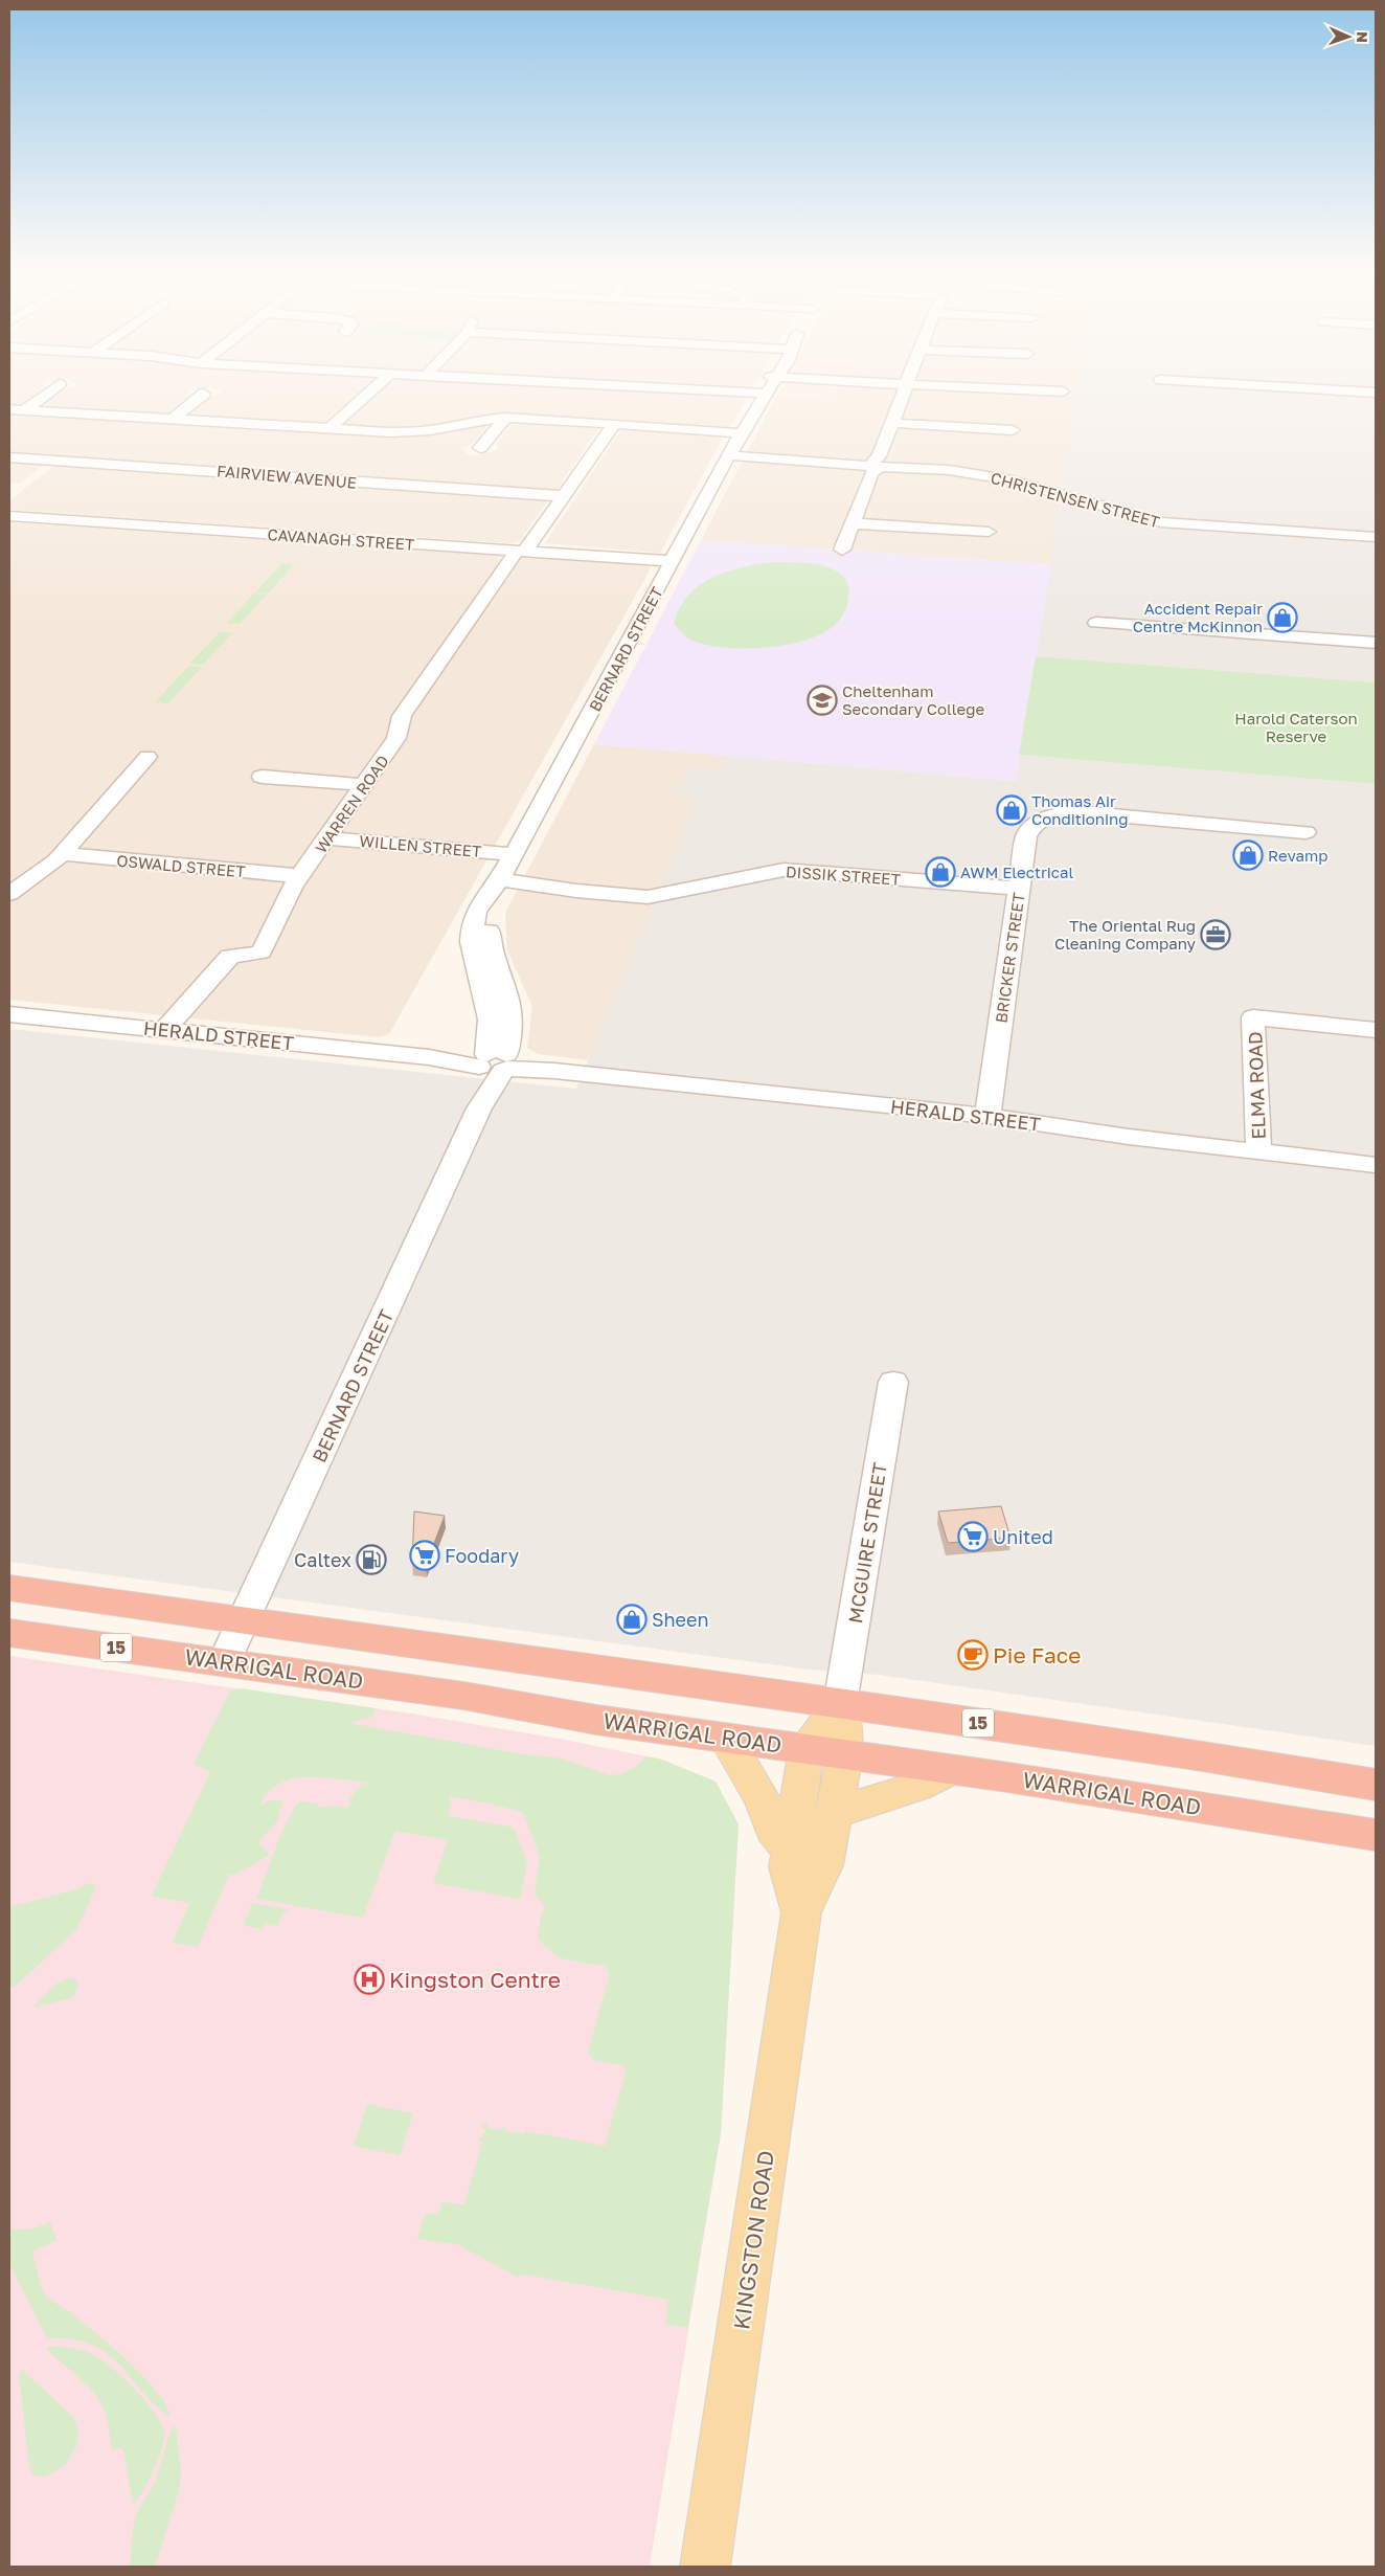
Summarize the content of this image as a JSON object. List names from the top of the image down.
{
  "streets": {
    "highway": ["15", "WARRIGAL ROAD"],
    "main road": ["KINGSTON ROAD"],
    "street": [
      "FAIRVIEW AVENUE",
      "CHRISTENSEN STREET",
      "CAVANAGH STREET",
      "BERNARD STREET",
      "WARREN ROAD",
      "WILLEN STREET",
      "OSWALD STREET",
      "DISSIK STREET",
      "BRICKER STREET",
      "HERALD STREET",
      "ELMA ROAD",
      "MCGUIRE STREET"
    ]
  },
  "crossings": [
    ["FAIRVIEW AVENUE", "WARREN ROAD"],
    ["CHRISTENSEN STREET", "BERNARD STREET"],
    ["CAVANAGH STREET", "BERNARD STREET"],
    ["CAVANAGH STREET", "WARREN ROAD"],
    ["BERNARD STREET", "WILLEN STREET"],
    ["BERNARD STREET", "DISSIK STREET"],
    ["BERNARD STREET", "HERALD STREET"],
    ["BERNARD STREET", "15"],
    ["BERNARD STREET", "WARRIGAL ROAD"],
    ["WARREN ROAD", "WILLEN STREET"],
    ["WARREN ROAD", "OSWALD STREET"],
    ["WARREN ROAD", "HERALD STREET"],
    ["DISSIK STREET", "BRICKER STREET"],
    ["BRICKER STREET", "HERALD STREET"],
    ["HERALD STREET", "ELMA ROAD"],
    ["MCGUIRE STREET", "15"],
    ["MCGUIRE STREET", "KINGSTON ROAD"],
    ["15", "KINGSTON ROAD"],
    ["WARRIGAL ROAD", "KINGSTON ROAD"]
  ],
  "parks": ["Harold Caterson Reserve"],
  "places": {
    "shop": [
      "Accident Repair Centre McKinnon",
      "Thomas Air Conditioning",
      "Revamp",
      "AWM Electrical",
      "Sheen"
    ],
    "school or university": ["Cheltenham Secondary College"],
    "office": ["The Oriental Rug Cleaning Company"],
    "supermarket": ["United", "Foodary"],
    "fuel station": ["Caltex"],
    "cafe": ["Pie Face"],
    "hospital": ["Kingston Centre"]
  },
  "north": "right"
}
